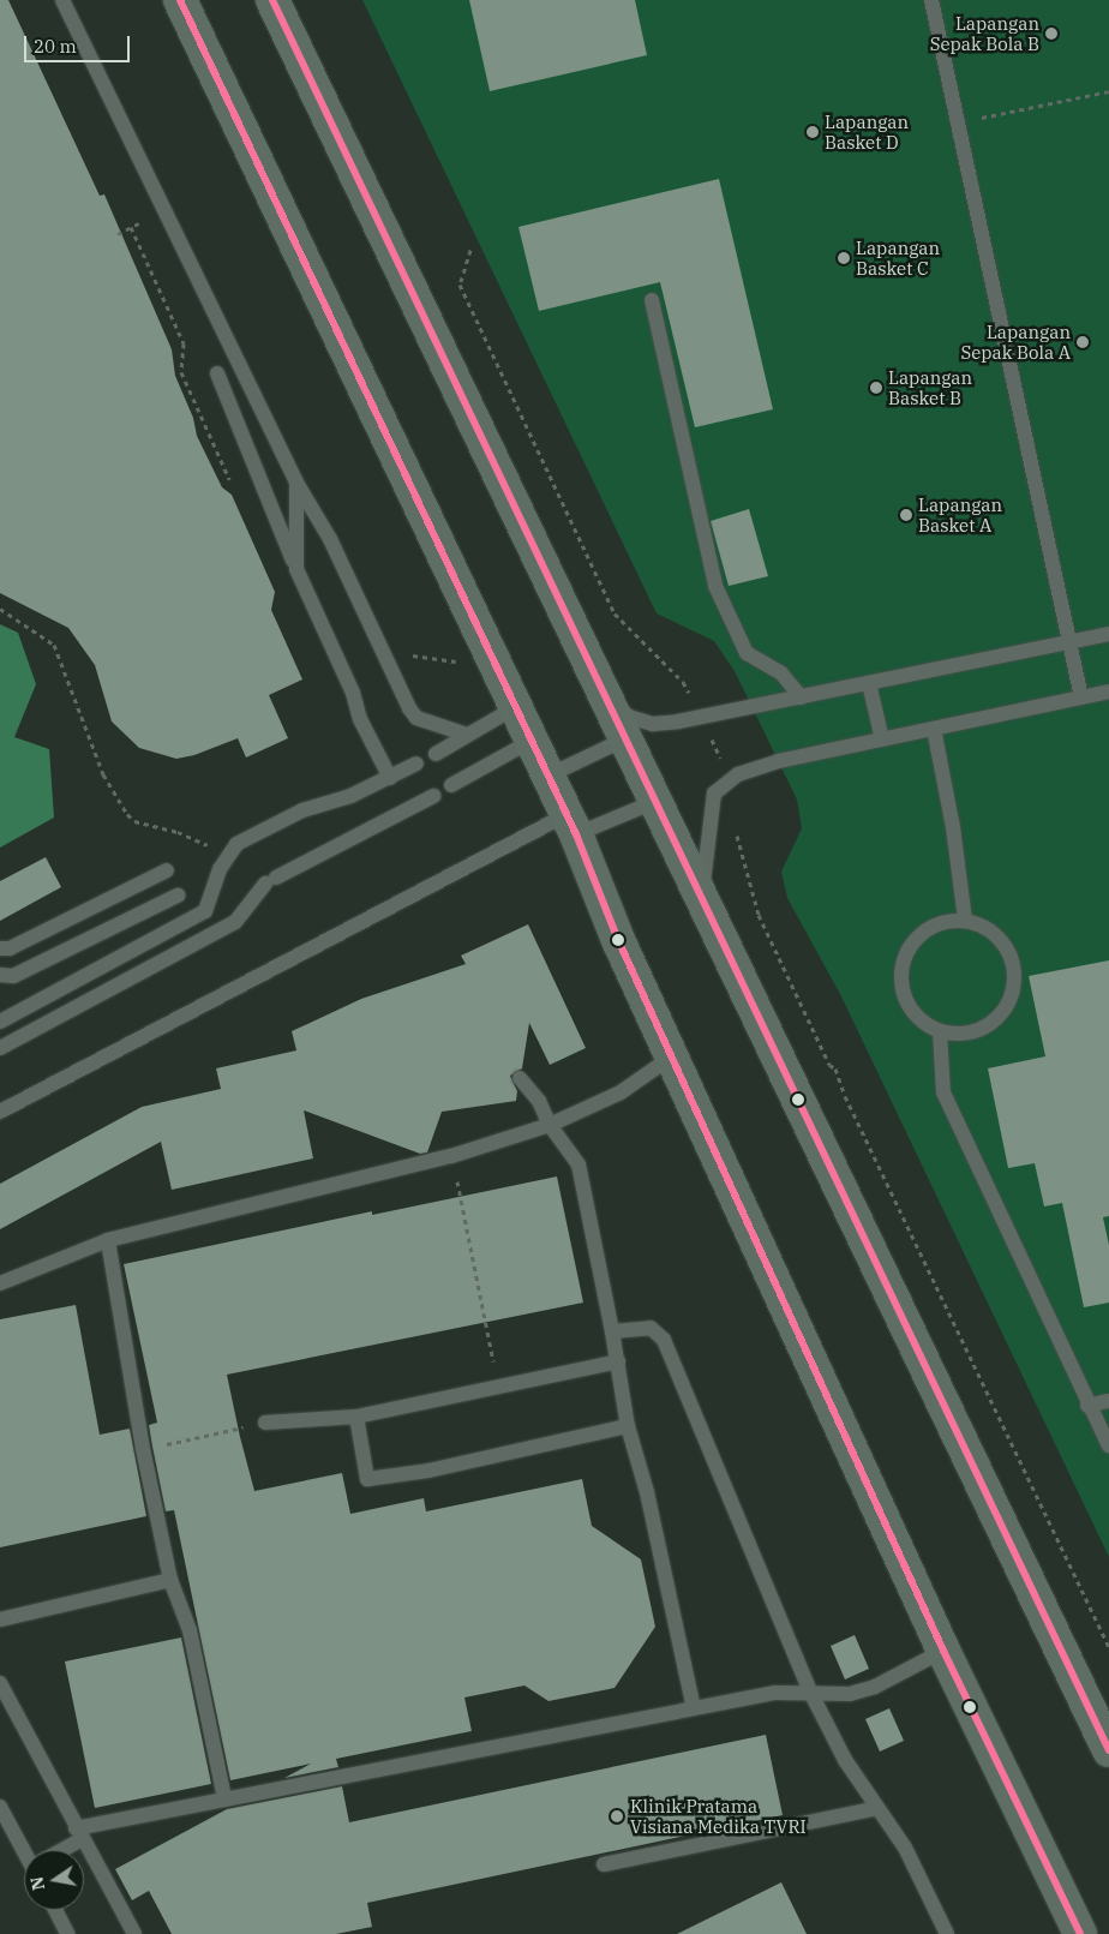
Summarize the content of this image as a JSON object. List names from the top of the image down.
{
  "places": [
    "Lapangan Sepak Bola B",
    "Lapangan Basket D",
    "Lapangan Basket C",
    "Lapangan Sepak Bola A",
    "Lapangan Basket B",
    "Lapangan Basket A",
    "Klinik Pratama Visiana Medika TVRI"
  ],
  "scale_bar": "20 m",
  "north": "left"
}
